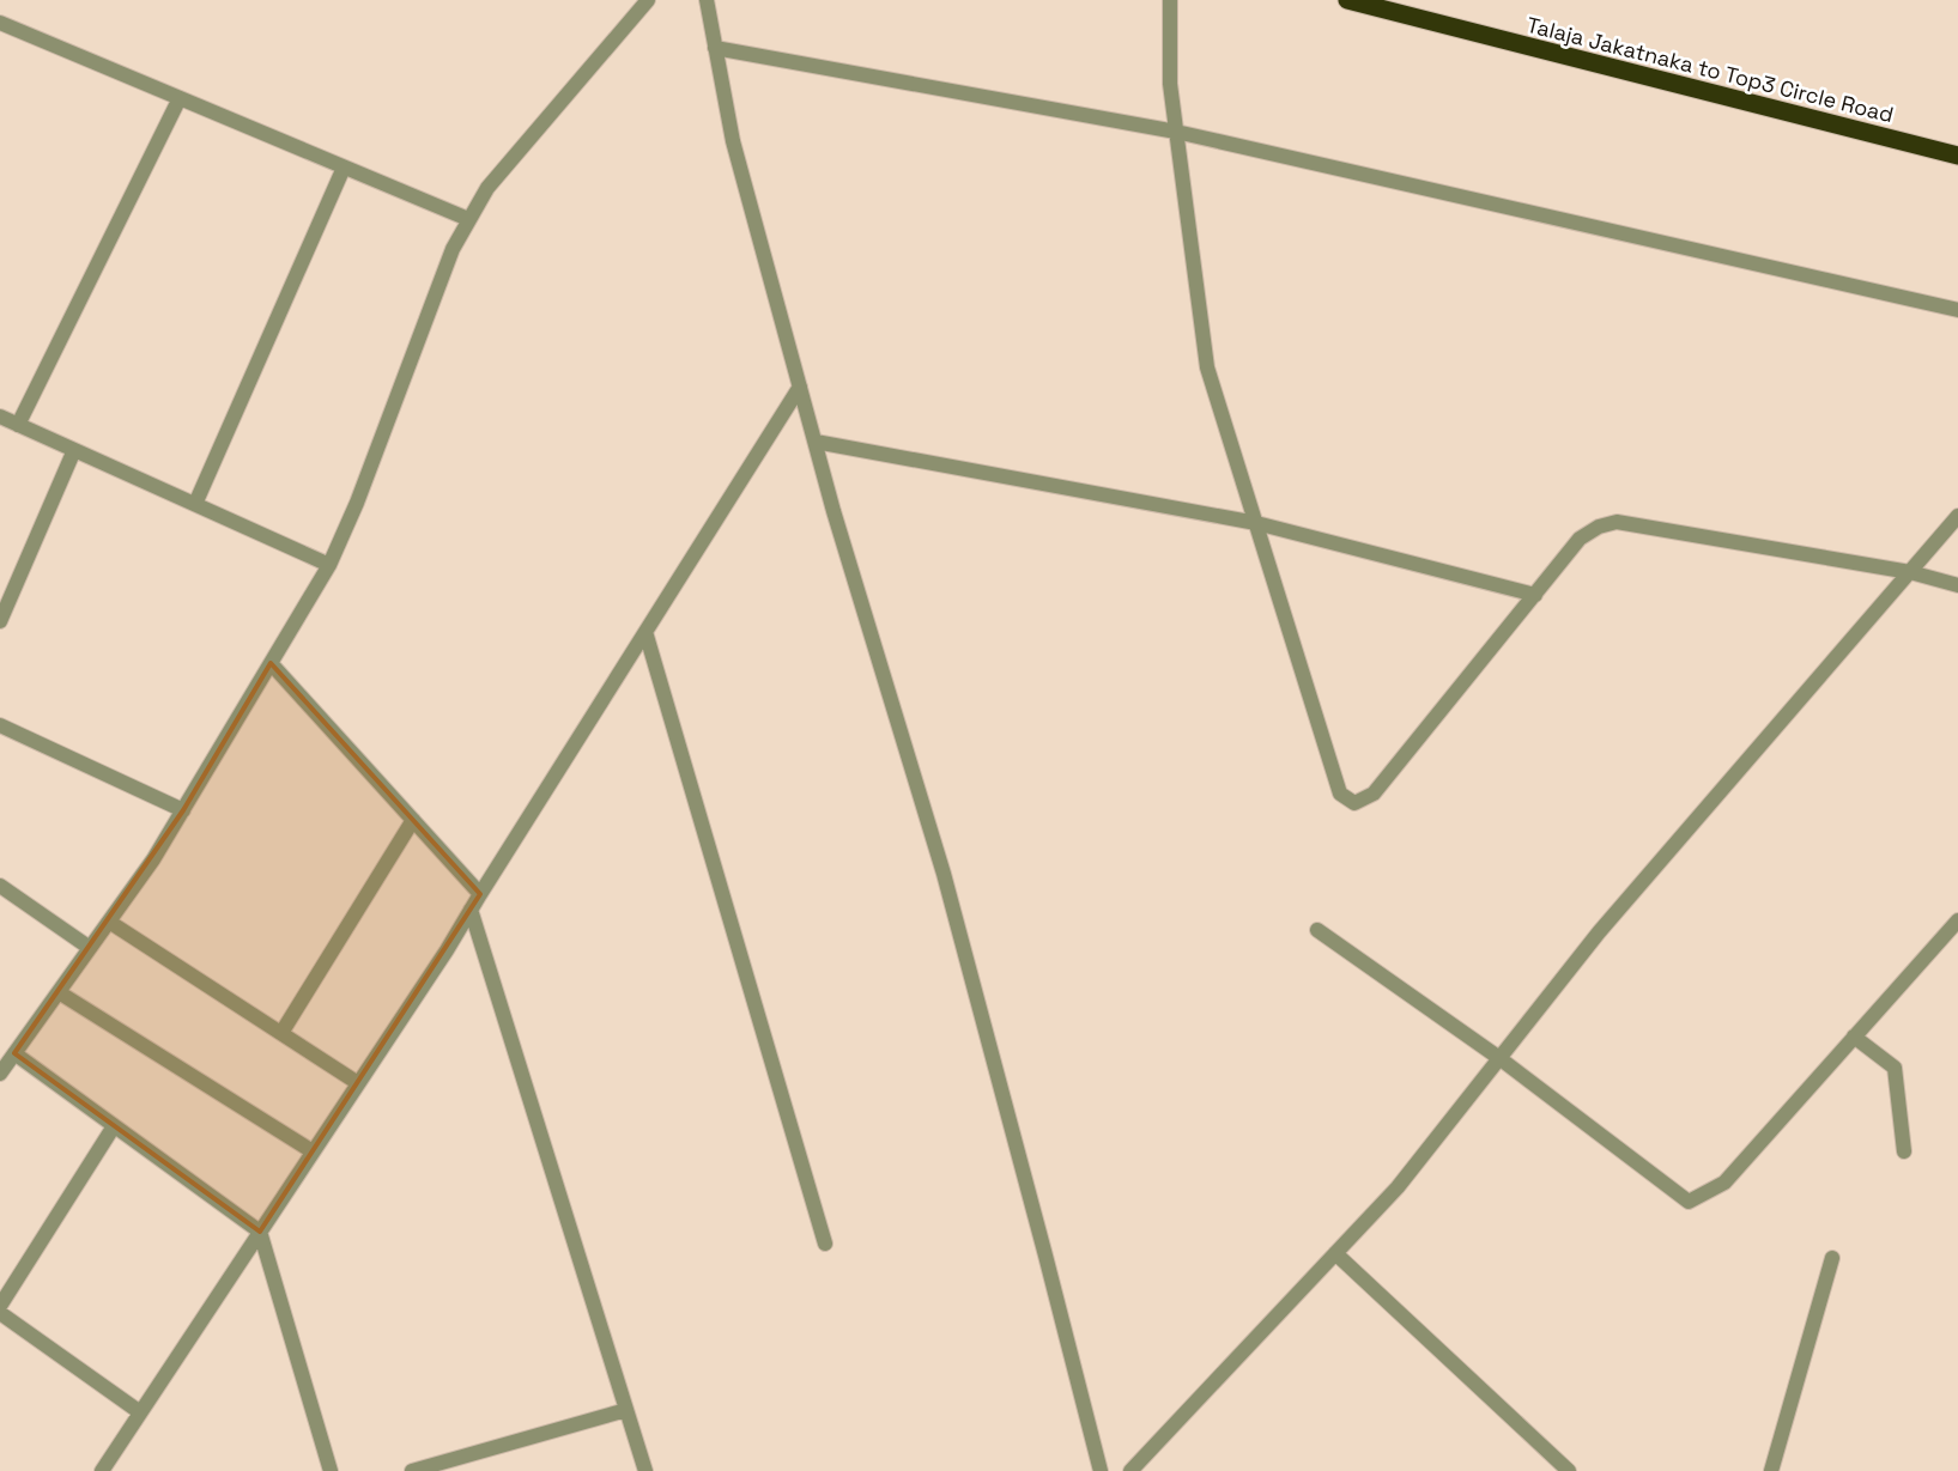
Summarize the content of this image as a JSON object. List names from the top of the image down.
{
  "streets": {
    "highway": ["Talaja Jakatnaka to Top3 Circle Road"]
  }
}
